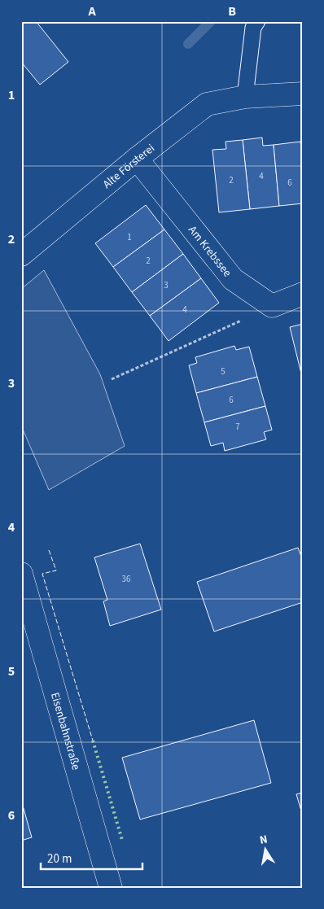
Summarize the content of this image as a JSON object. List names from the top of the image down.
{
  "streets": {
    "street": ["Alte Försterei", "Am Krebssee", "Eisenbahnstraße"]
  },
  "crossings": [
    ["Alte Försterei", "Am Krebssee"]
  ],
  "house_numbers": [
    "4",
    "2",
    "6",
    "1",
    "2",
    "3",
    "4",
    "5",
    "6",
    "7",
    "36"
  ],
  "scale_bar": "20 m",
  "north": "top",
  "grid": {
    "columns": ["A", "B"],
    "rows": [
      "1",
      "2",
      "3",
      "4",
      "5",
      "6"
    ]
  }
}
